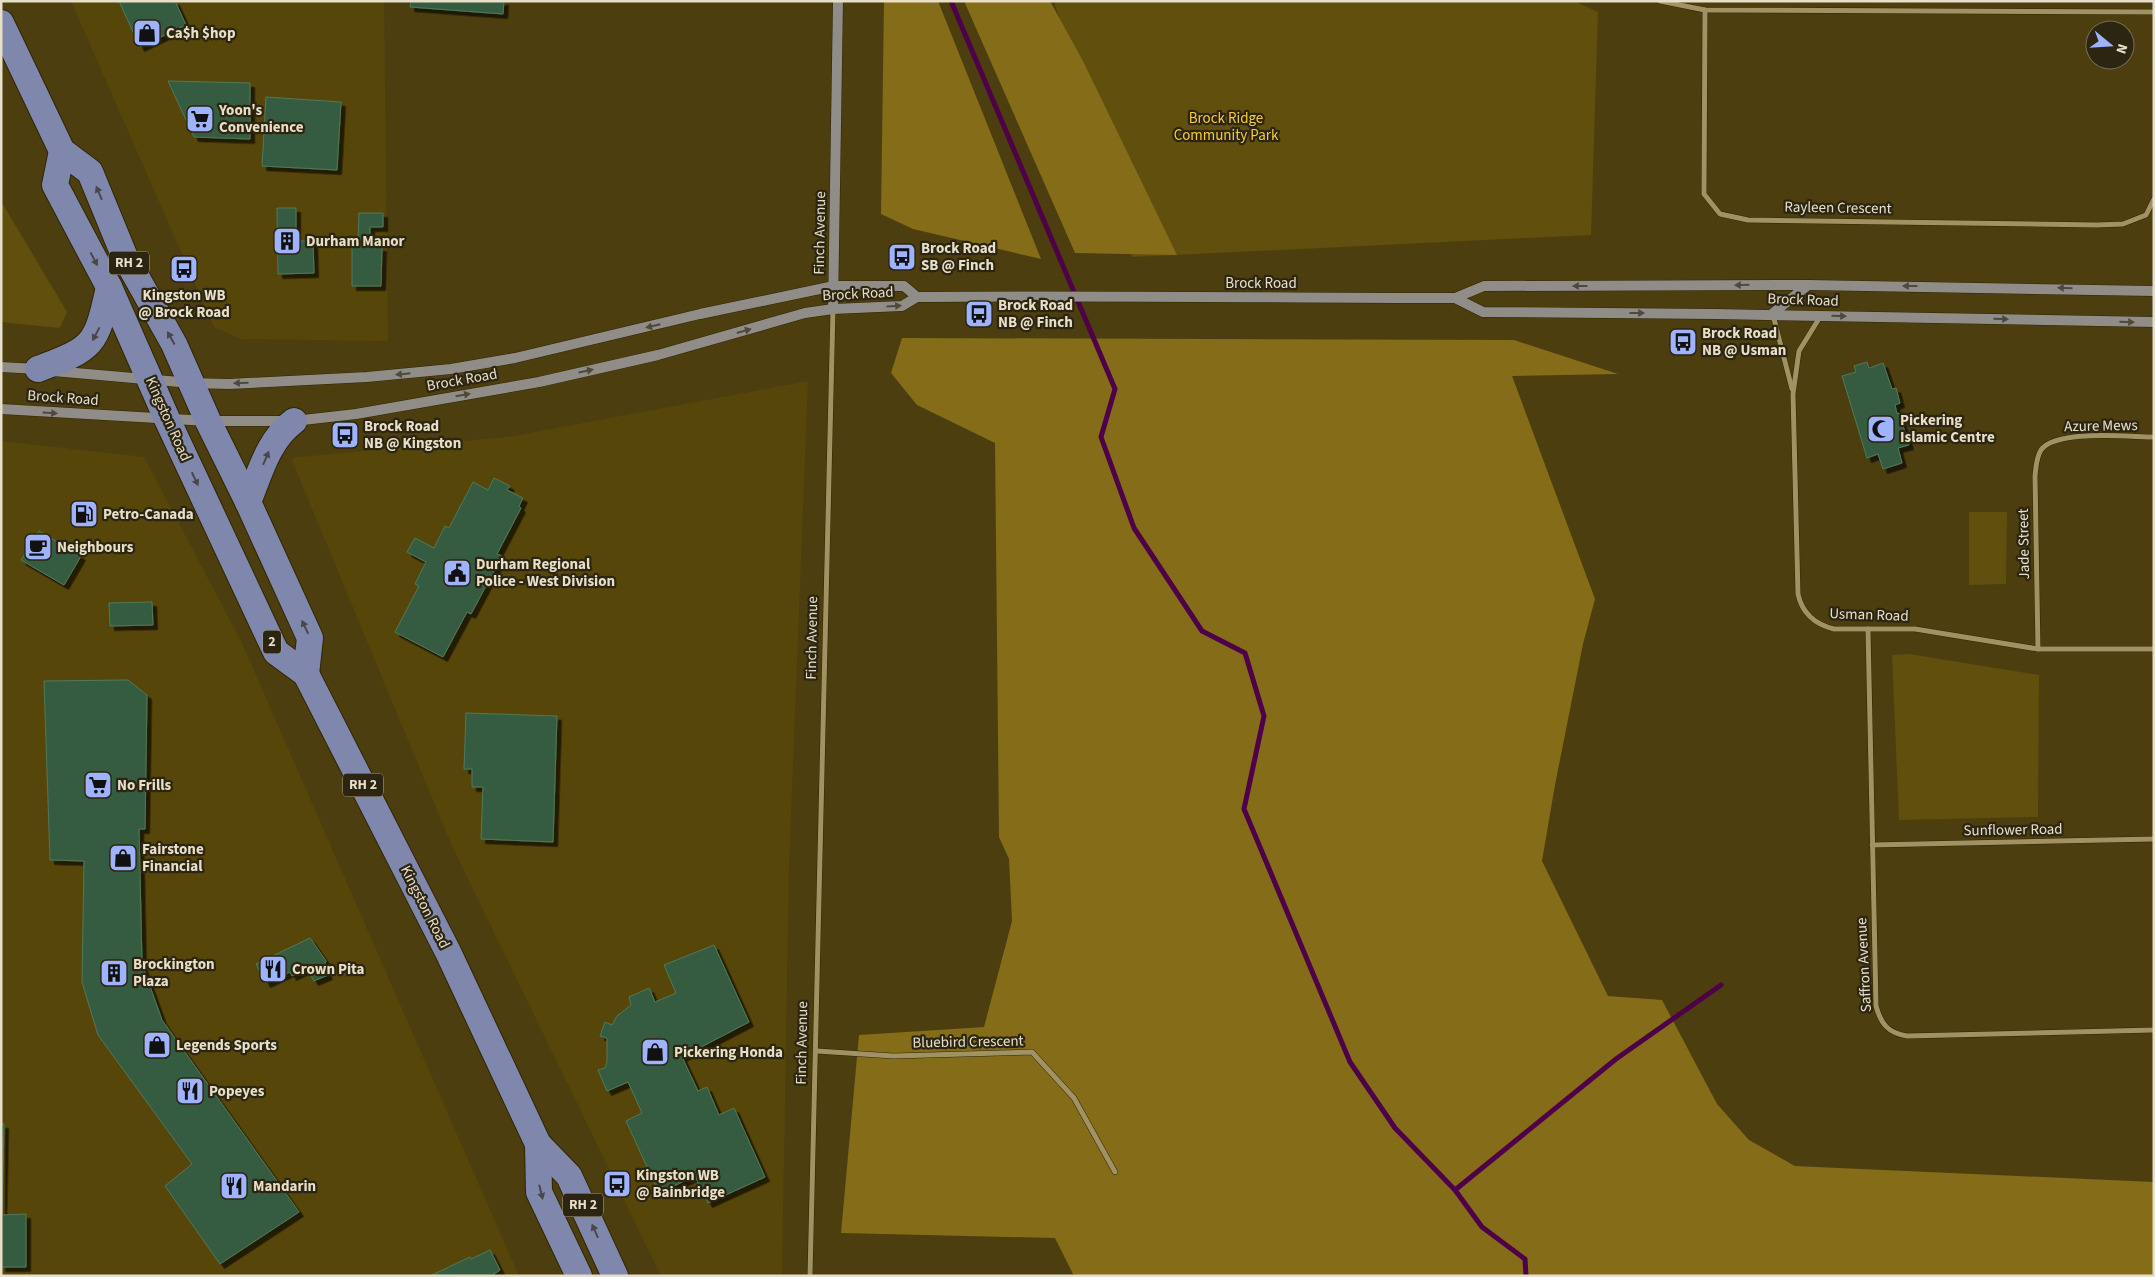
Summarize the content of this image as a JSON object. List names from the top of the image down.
{
  "streets": {
    "main road": [
      "Finch Avenue",
      "RH 2",
      "Brock Road",
      "Kingston Road",
      "2"
    ],
    "street": [
      "Rayleen Crescent",
      "Azure Mews",
      "Jade Street",
      "Usman Road",
      "Sunflower Road",
      "Saffron Avenue",
      "Bluebird Crescent"
    ]
  },
  "crossings": [
    ["Finch Avenue", "Brock Road"],
    ["Finch Avenue", "Bluebird Crescent"],
    ["RH 2", "Brock Road"],
    ["RH 2", "Kingston Road"],
    ["Brock Road", "Kingston Road"],
    ["Brock Road", "Usman Road"],
    ["Azure Mews", "Jade Street"],
    ["Jade Street", "Usman Road"],
    ["Usman Road", "Saffron Avenue"],
    ["Sunflower Road", "Saffron Avenue"]
  ],
  "parks": ["Brock Ridge Community Park"],
  "places": {
    "shop": [
      "Ca$h $hop",
      "Fairstone Financial",
      "Legends Sports",
      "Pickering Honda"
    ],
    "supermarket": ["Yoon's Convenience", "No Frills"],
    "building": ["Durham Manor", "Brockington Plaza"],
    "bus stop": [
      "Brock Road SB @ Finch",
      "Kingston WB @ Brock Road",
      "Brock Road NB @ Finch",
      "Brock Road NB @ Usman",
      "Brock Road NB @ Kingston",
      "Kingston WB @ Bainbridge"
    ],
    "mosque": ["Pickering Islamic Centre"],
    "fuel station": ["Petro-Canada"],
    "cafe": ["Neighbours"],
    "public building": ["Durham Regional Police - West Division"],
    "restaurant": ["Crown Pita", "Popeyes", "Mandarin"]
  },
  "north": "right"
}
